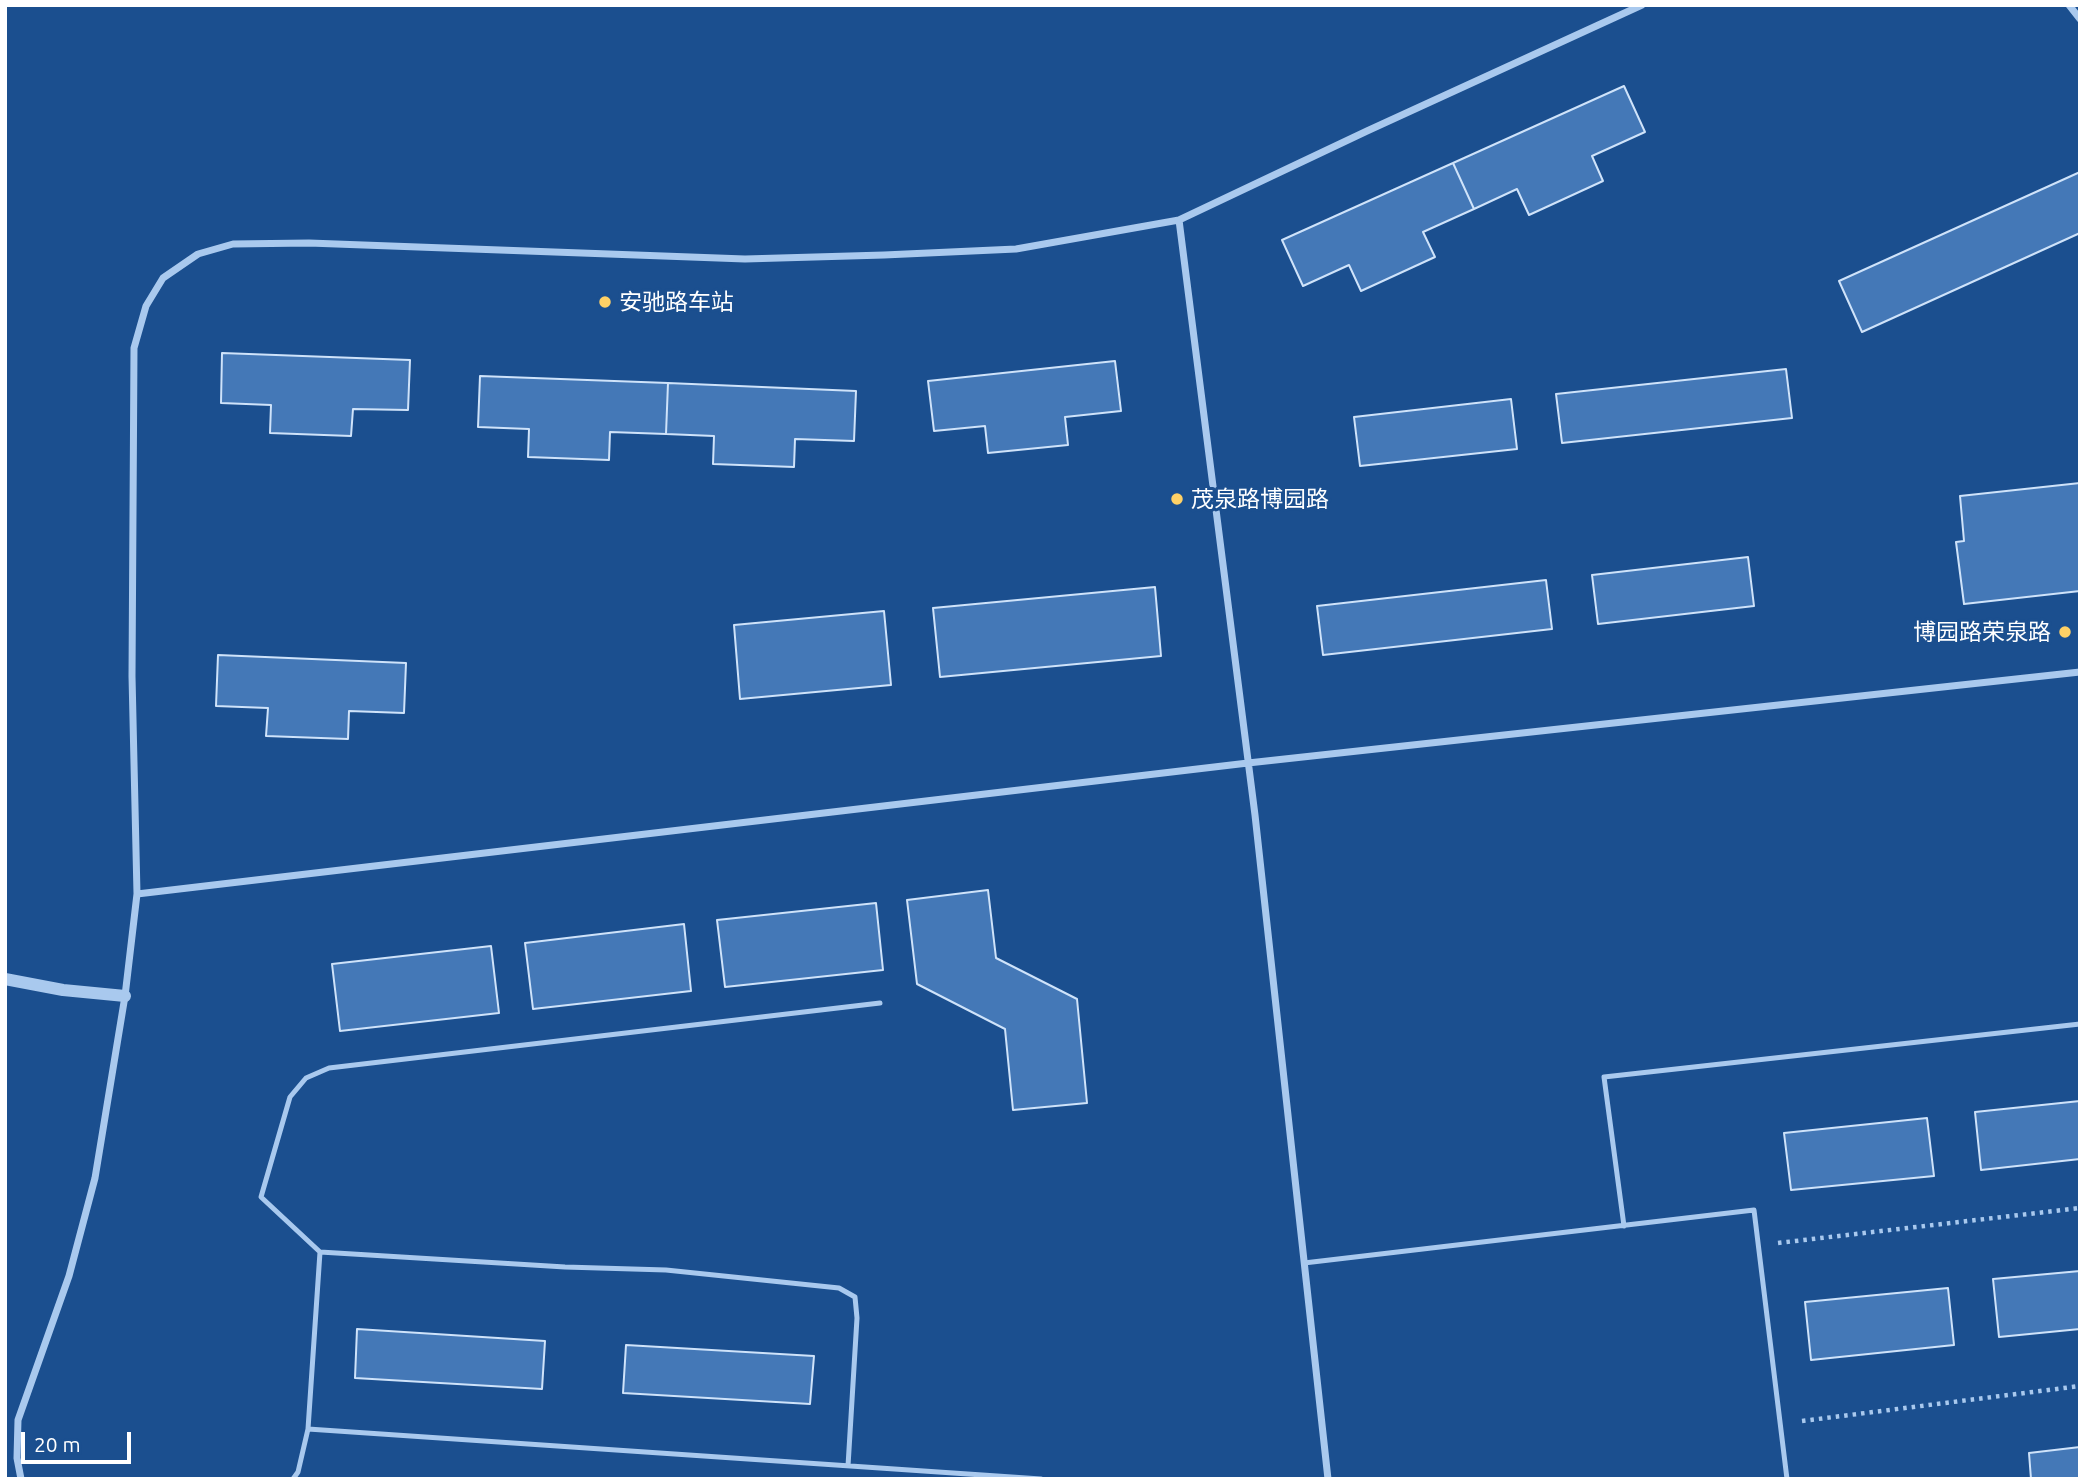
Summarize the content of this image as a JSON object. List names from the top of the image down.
{
  "places": ["安驰路车站", "茂泉路博园路", "博园路荣泉路"],
  "scale_bar": "20 m"
}
